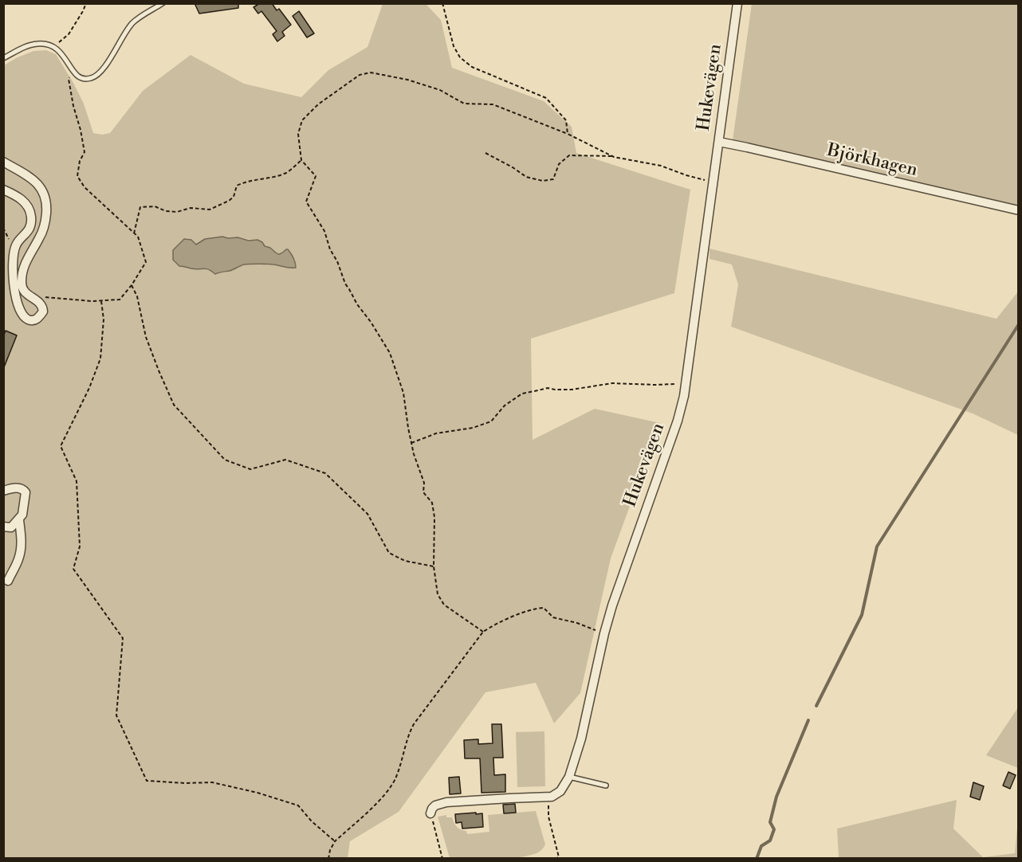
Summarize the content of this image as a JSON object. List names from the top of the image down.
{
  "streets": {
    "street": ["Hukevägen", "Björkhagen"]
  },
  "crossings": [
    ["Hukevägen", "Björkhagen"]
  ]
}
